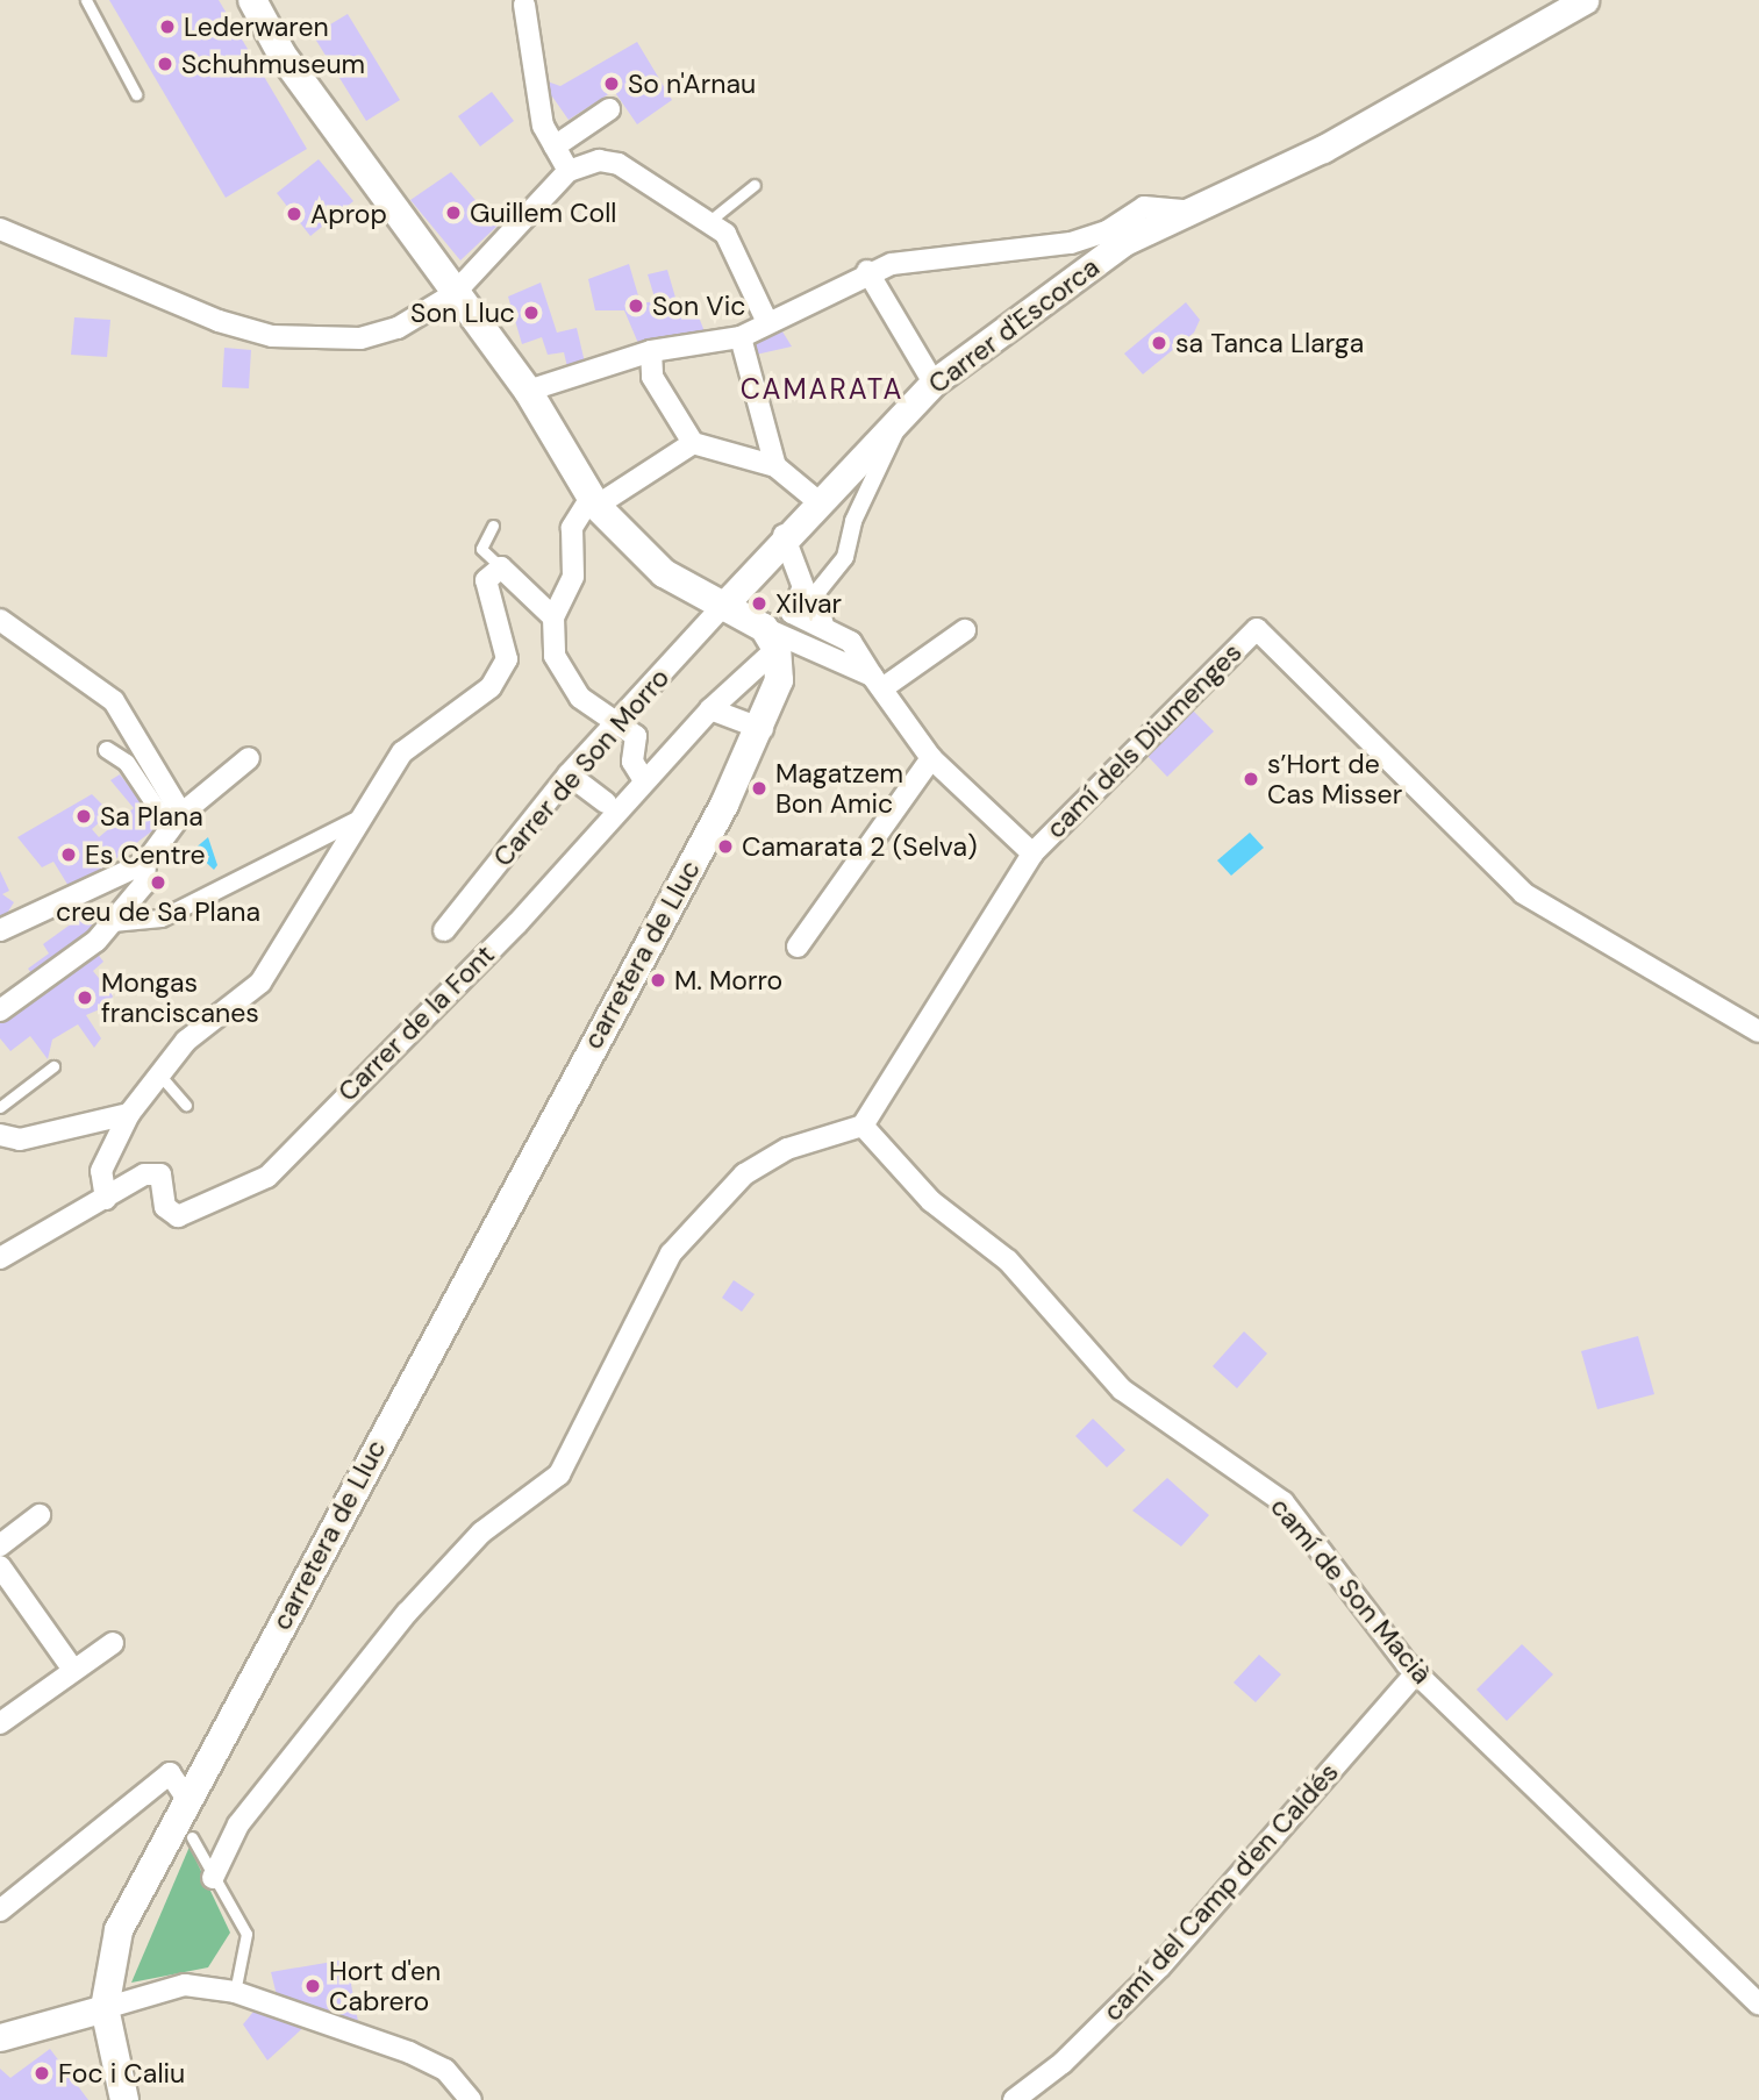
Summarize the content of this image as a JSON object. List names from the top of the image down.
{
  "streets": {
    "main road": ["carretera de Lluc"],
    "street": [
      "Carrer d'Escorca",
      "camí dels Diumenges",
      "Carrer de Son Morro",
      "Carrer de la Font",
      "camí de Son Macià",
      "camí del Camp d'en Caldés"
    ]
  },
  "crossings": [
    ["Carrer d'Escorca", "Carrer de Son Morro"],
    ["camí dels Diumenges", "camí de Son Macià"],
    ["carretera de Lluc", "Carrer de la Font"],
    ["camí de Son Macià", "camí del Camp d'en Caldés"]
  ],
  "districts": ["CAMARATA"],
  "places": [
    "Lederwaren",
    "Schuhmuseum",
    "So n'Arnau",
    "Guillem Coll",
    "Aprop",
    "Son Vic",
    "Son Lluc",
    "sa Tanca Llarga",
    "Xilvar",
    "s’Hort de Cas Misser",
    "Magatzem Bon Amic",
    "Sa Plana",
    "Camarata 2 (Selva)",
    "Es Centre",
    "creu de Sa Plana",
    "M. Morro",
    "Mongas franciscanes",
    "Hort d'en Cabrero",
    "Foc i Caliu"
  ]
}
